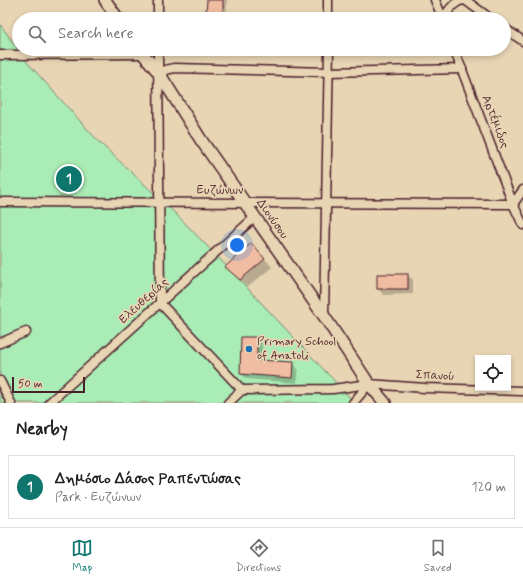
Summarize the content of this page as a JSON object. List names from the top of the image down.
{
  "streets": {
    "main road": ["Διονύσου"],
    "street": [
      "Αρτέμιδος",
      "Ευζώνων",
      "Ελευθερίας",
      "Σπανού"
    ]
  },
  "crossings": [
    ["Αρτέμιδος", "Ευζώνων"],
    ["Ευζώνων", "Διονύσου"],
    ["Διονύσου", "Ελευθερίας"],
    ["Διονύσου", "Σπανού"]
  ],
  "places": ["Primary School of Anatoli"],
  "scale_bar": "50 m",
  "page": {
    "search": "Search here",
    "pins": "1",
    "scale": "50 m",
    "heading": "Nearby",
    "list": [
      {
        "mark": "1",
        "name": "Δημόσιο Δάσος Ραπεντώσας",
        "note": "Park · Ευζώνων",
        "value": "120 m"
      }
    ],
    "nav": ["Map", "Directions", "Saved"]
  }
}
